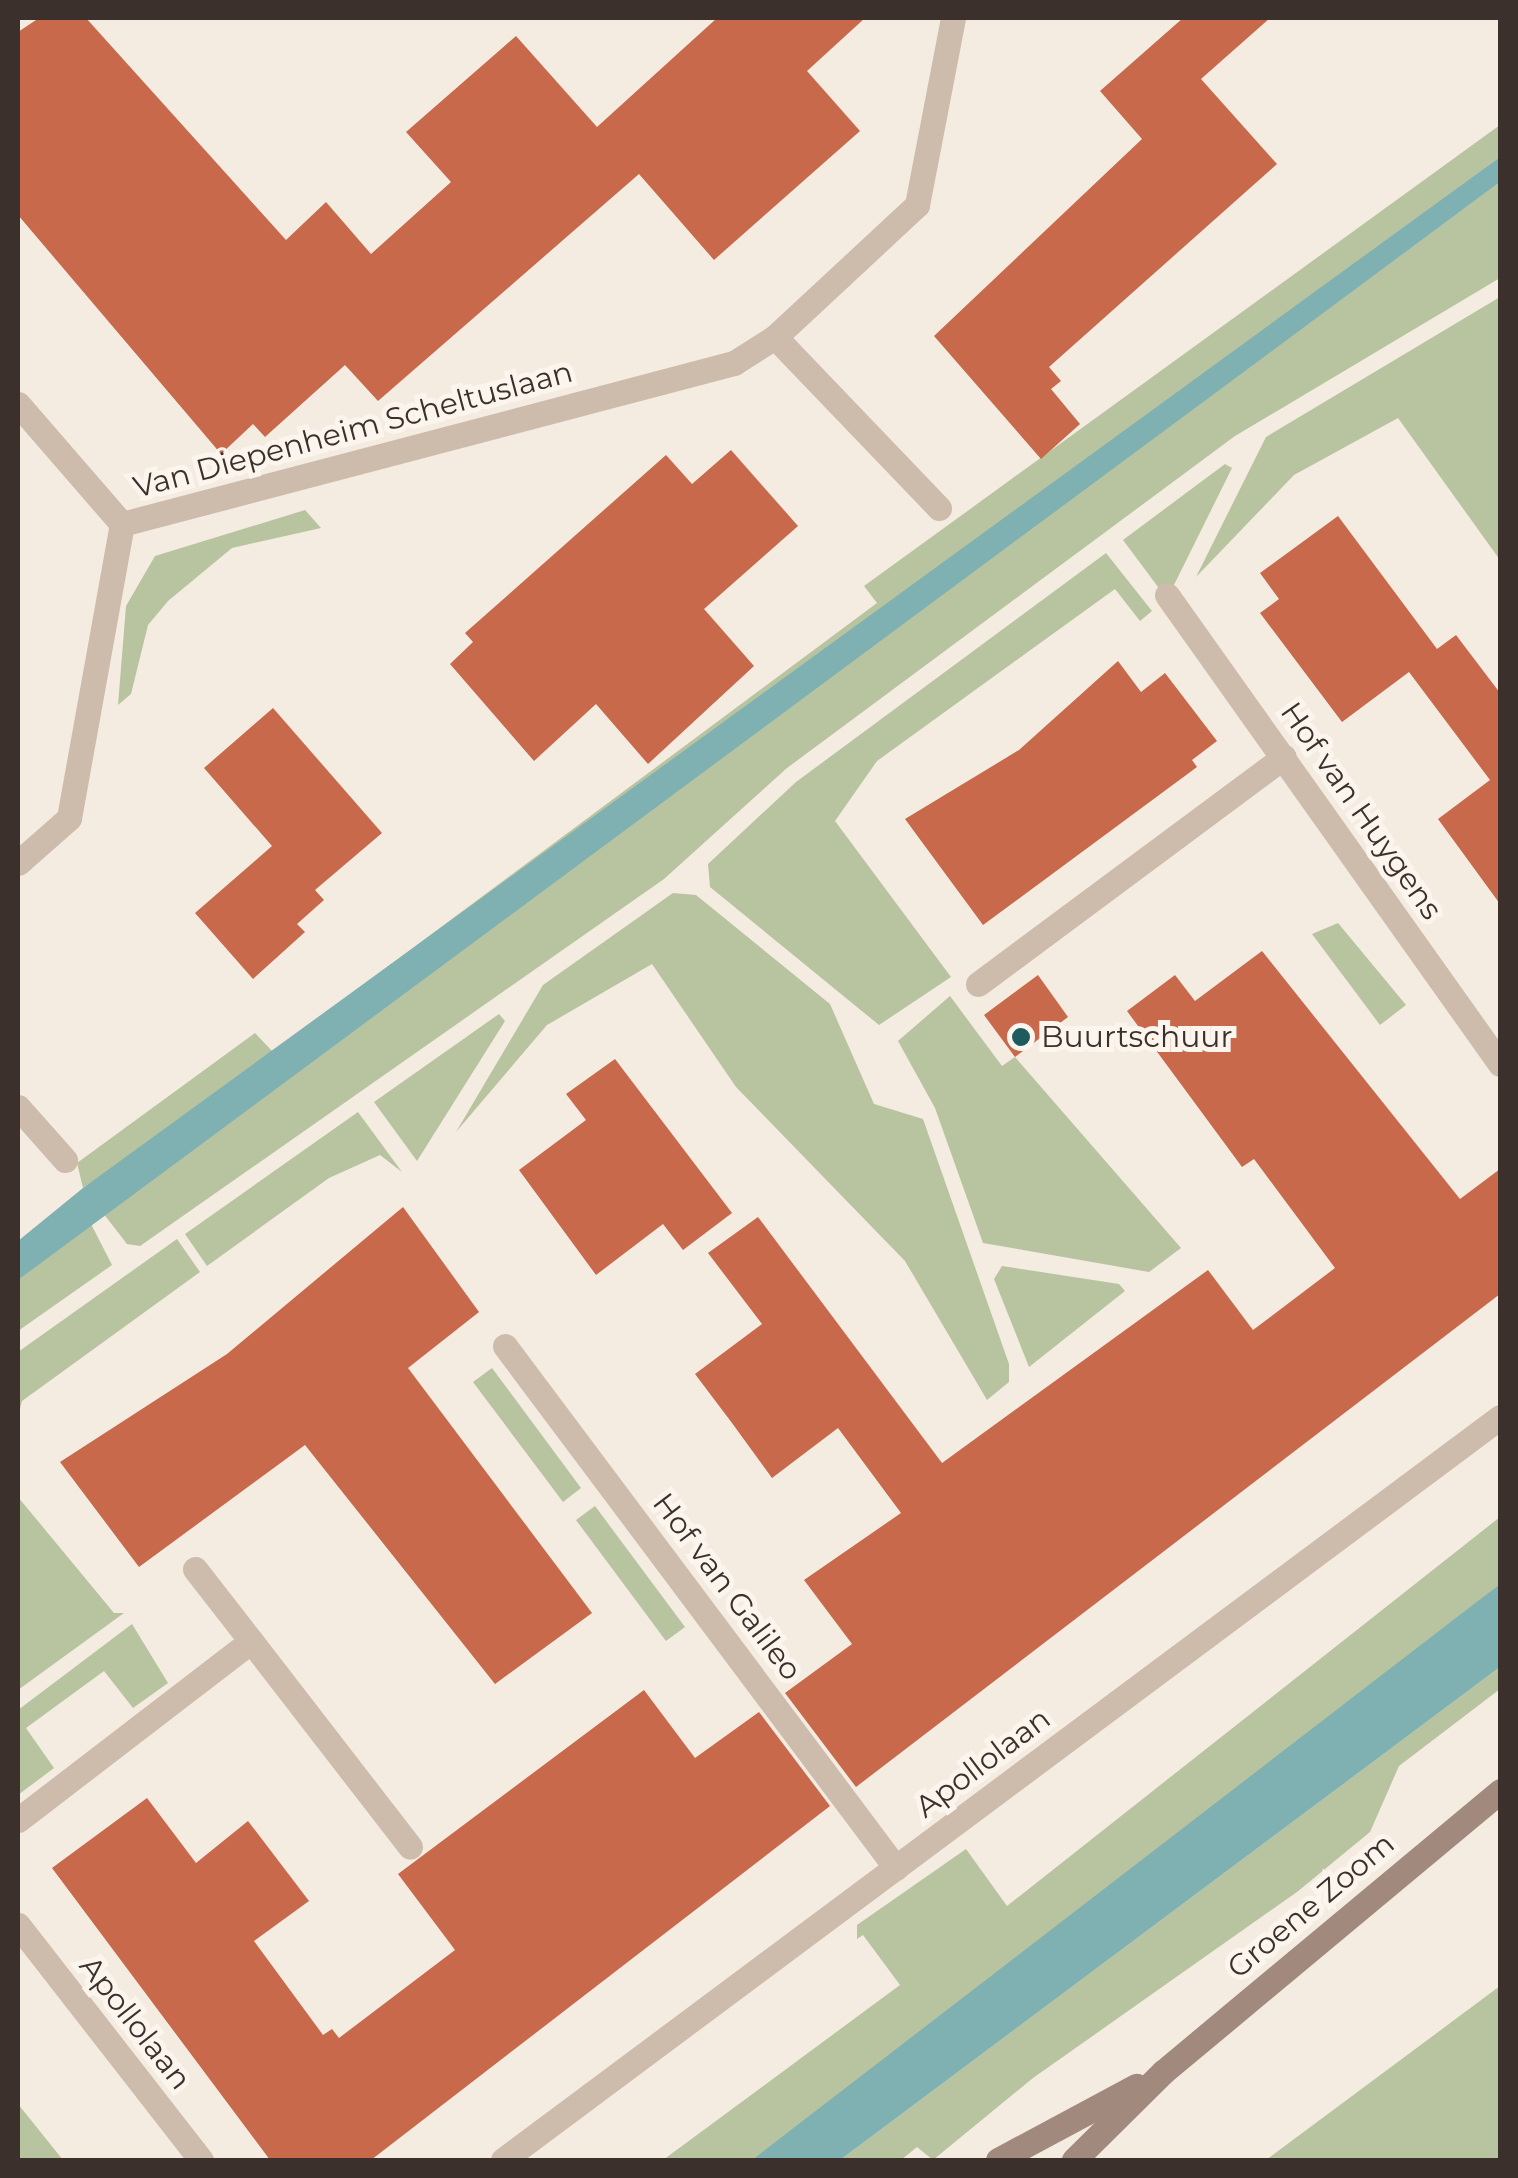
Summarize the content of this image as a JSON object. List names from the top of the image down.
{
  "streets": {
    "main road": ["Groene Zoom"],
    "street": [
      "Van Diepenheim Scheltuslaan",
      "Hof van Huygens",
      "Hof van Galileo",
      "Apollolaan"
    ]
  },
  "crossings": [
    ["Hof van Galileo", "Apollolaan"]
  ],
  "places": ["Buurtschuur"]
}
